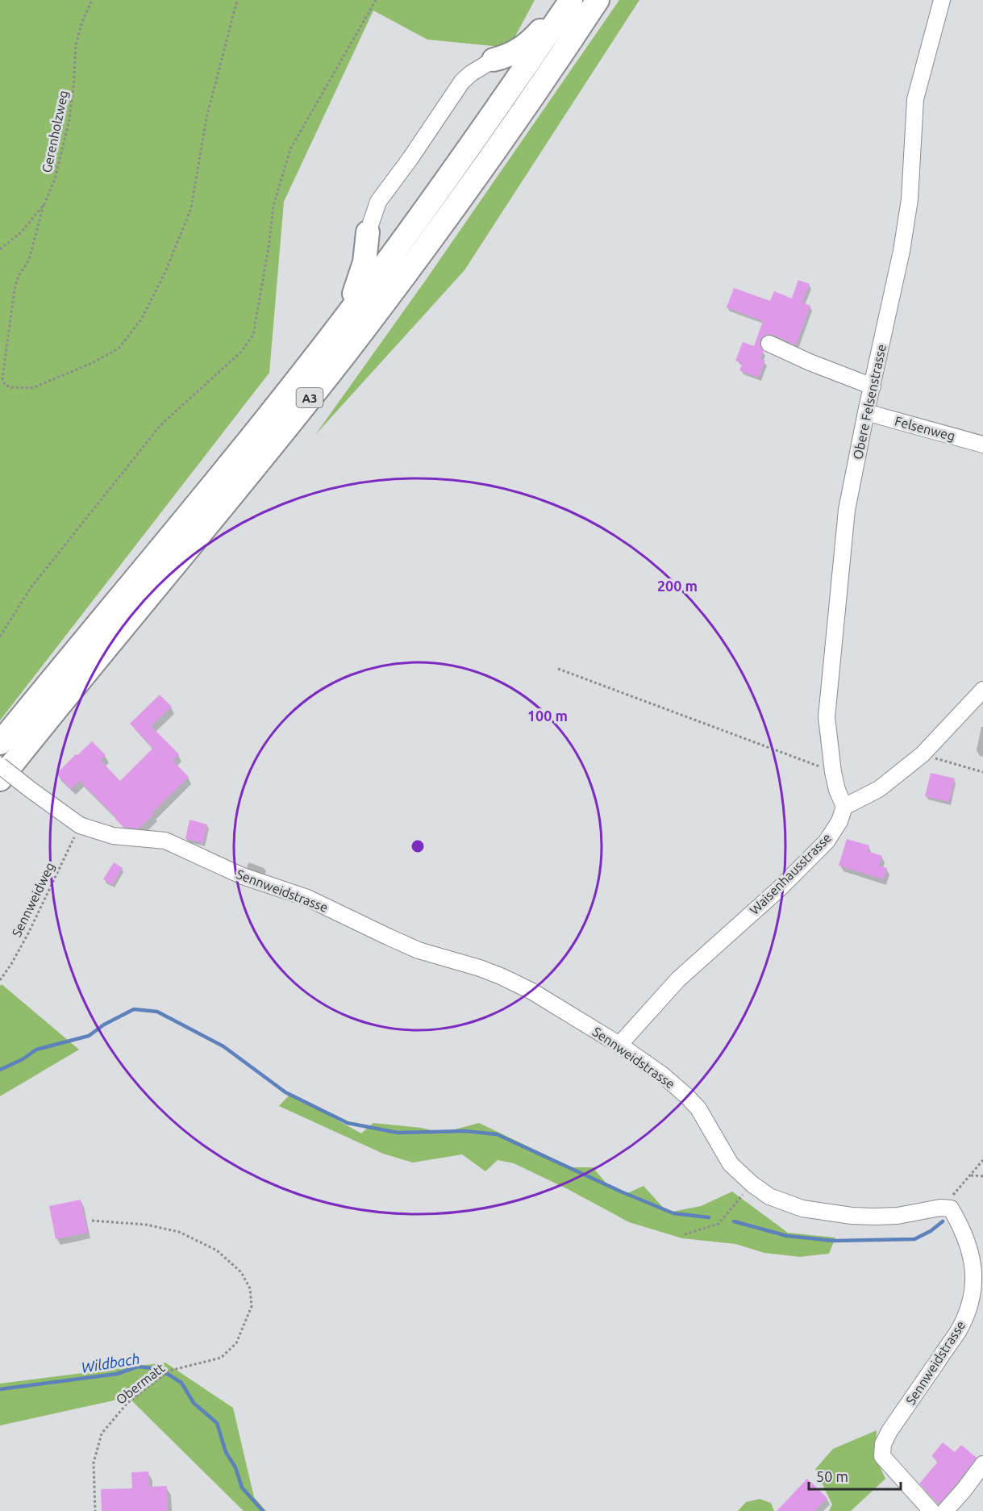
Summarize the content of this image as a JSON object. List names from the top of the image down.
{
  "streets": {
    "highway": ["A3"],
    "street": [
      "Obere Felsenstrasse",
      "Felsenweg",
      "Waisenhausstrasse",
      "Sennweidstrasse"
    ],
    "path": ["Gerenholzweg", "Sennweidweg", "Obermatt"]
  },
  "crossings": [
    ["Obere Felsenstrasse", "Felsenweg"],
    ["Obere Felsenstrasse", "Waisenhausstrasse"],
    ["Waisenhausstrasse", "Sennweidstrasse"],
    ["Sennweidstrasse", "Sennweidweg"]
  ],
  "water": ["Wildbach"],
  "scale_bar": "50 m",
  "rings": ["200 m", "100 m"]
}
